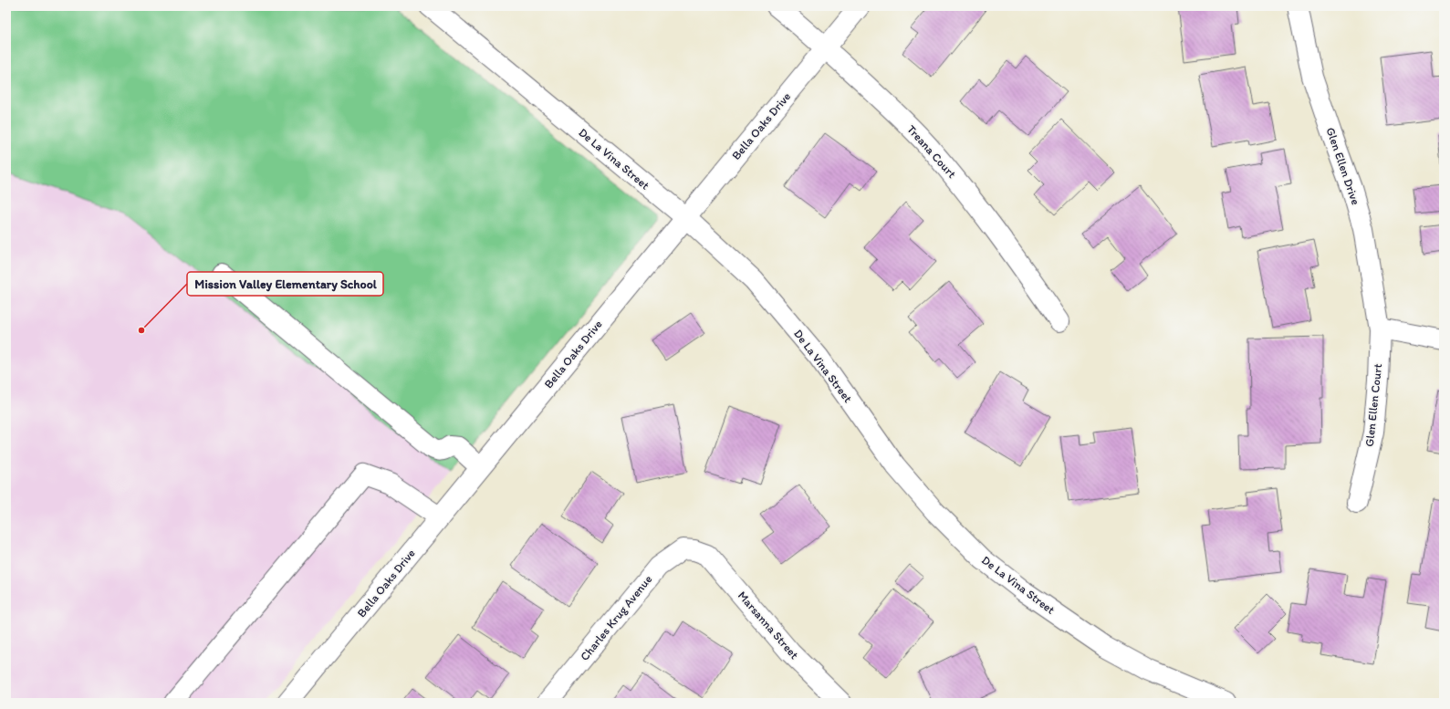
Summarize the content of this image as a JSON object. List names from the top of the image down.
{
  "streets": {
    "street": [
      "Bella Oaks Drive",
      "Treana Court",
      "De La Vina Street",
      "Glen Ellen Drive",
      "Glen Ellen Court",
      "Charles Krug Avenue",
      "Marsanna Street"
    ]
  },
  "crossings": [
    ["Bella Oaks Drive", "Treana Court"],
    ["Bella Oaks Drive", "De La Vina Street"],
    ["Glen Ellen Drive", "Glen Ellen Court"],
    ["Charles Krug Avenue", "Marsanna Street"]
  ],
  "places": ["Mission Valley Elementary School"]
}
